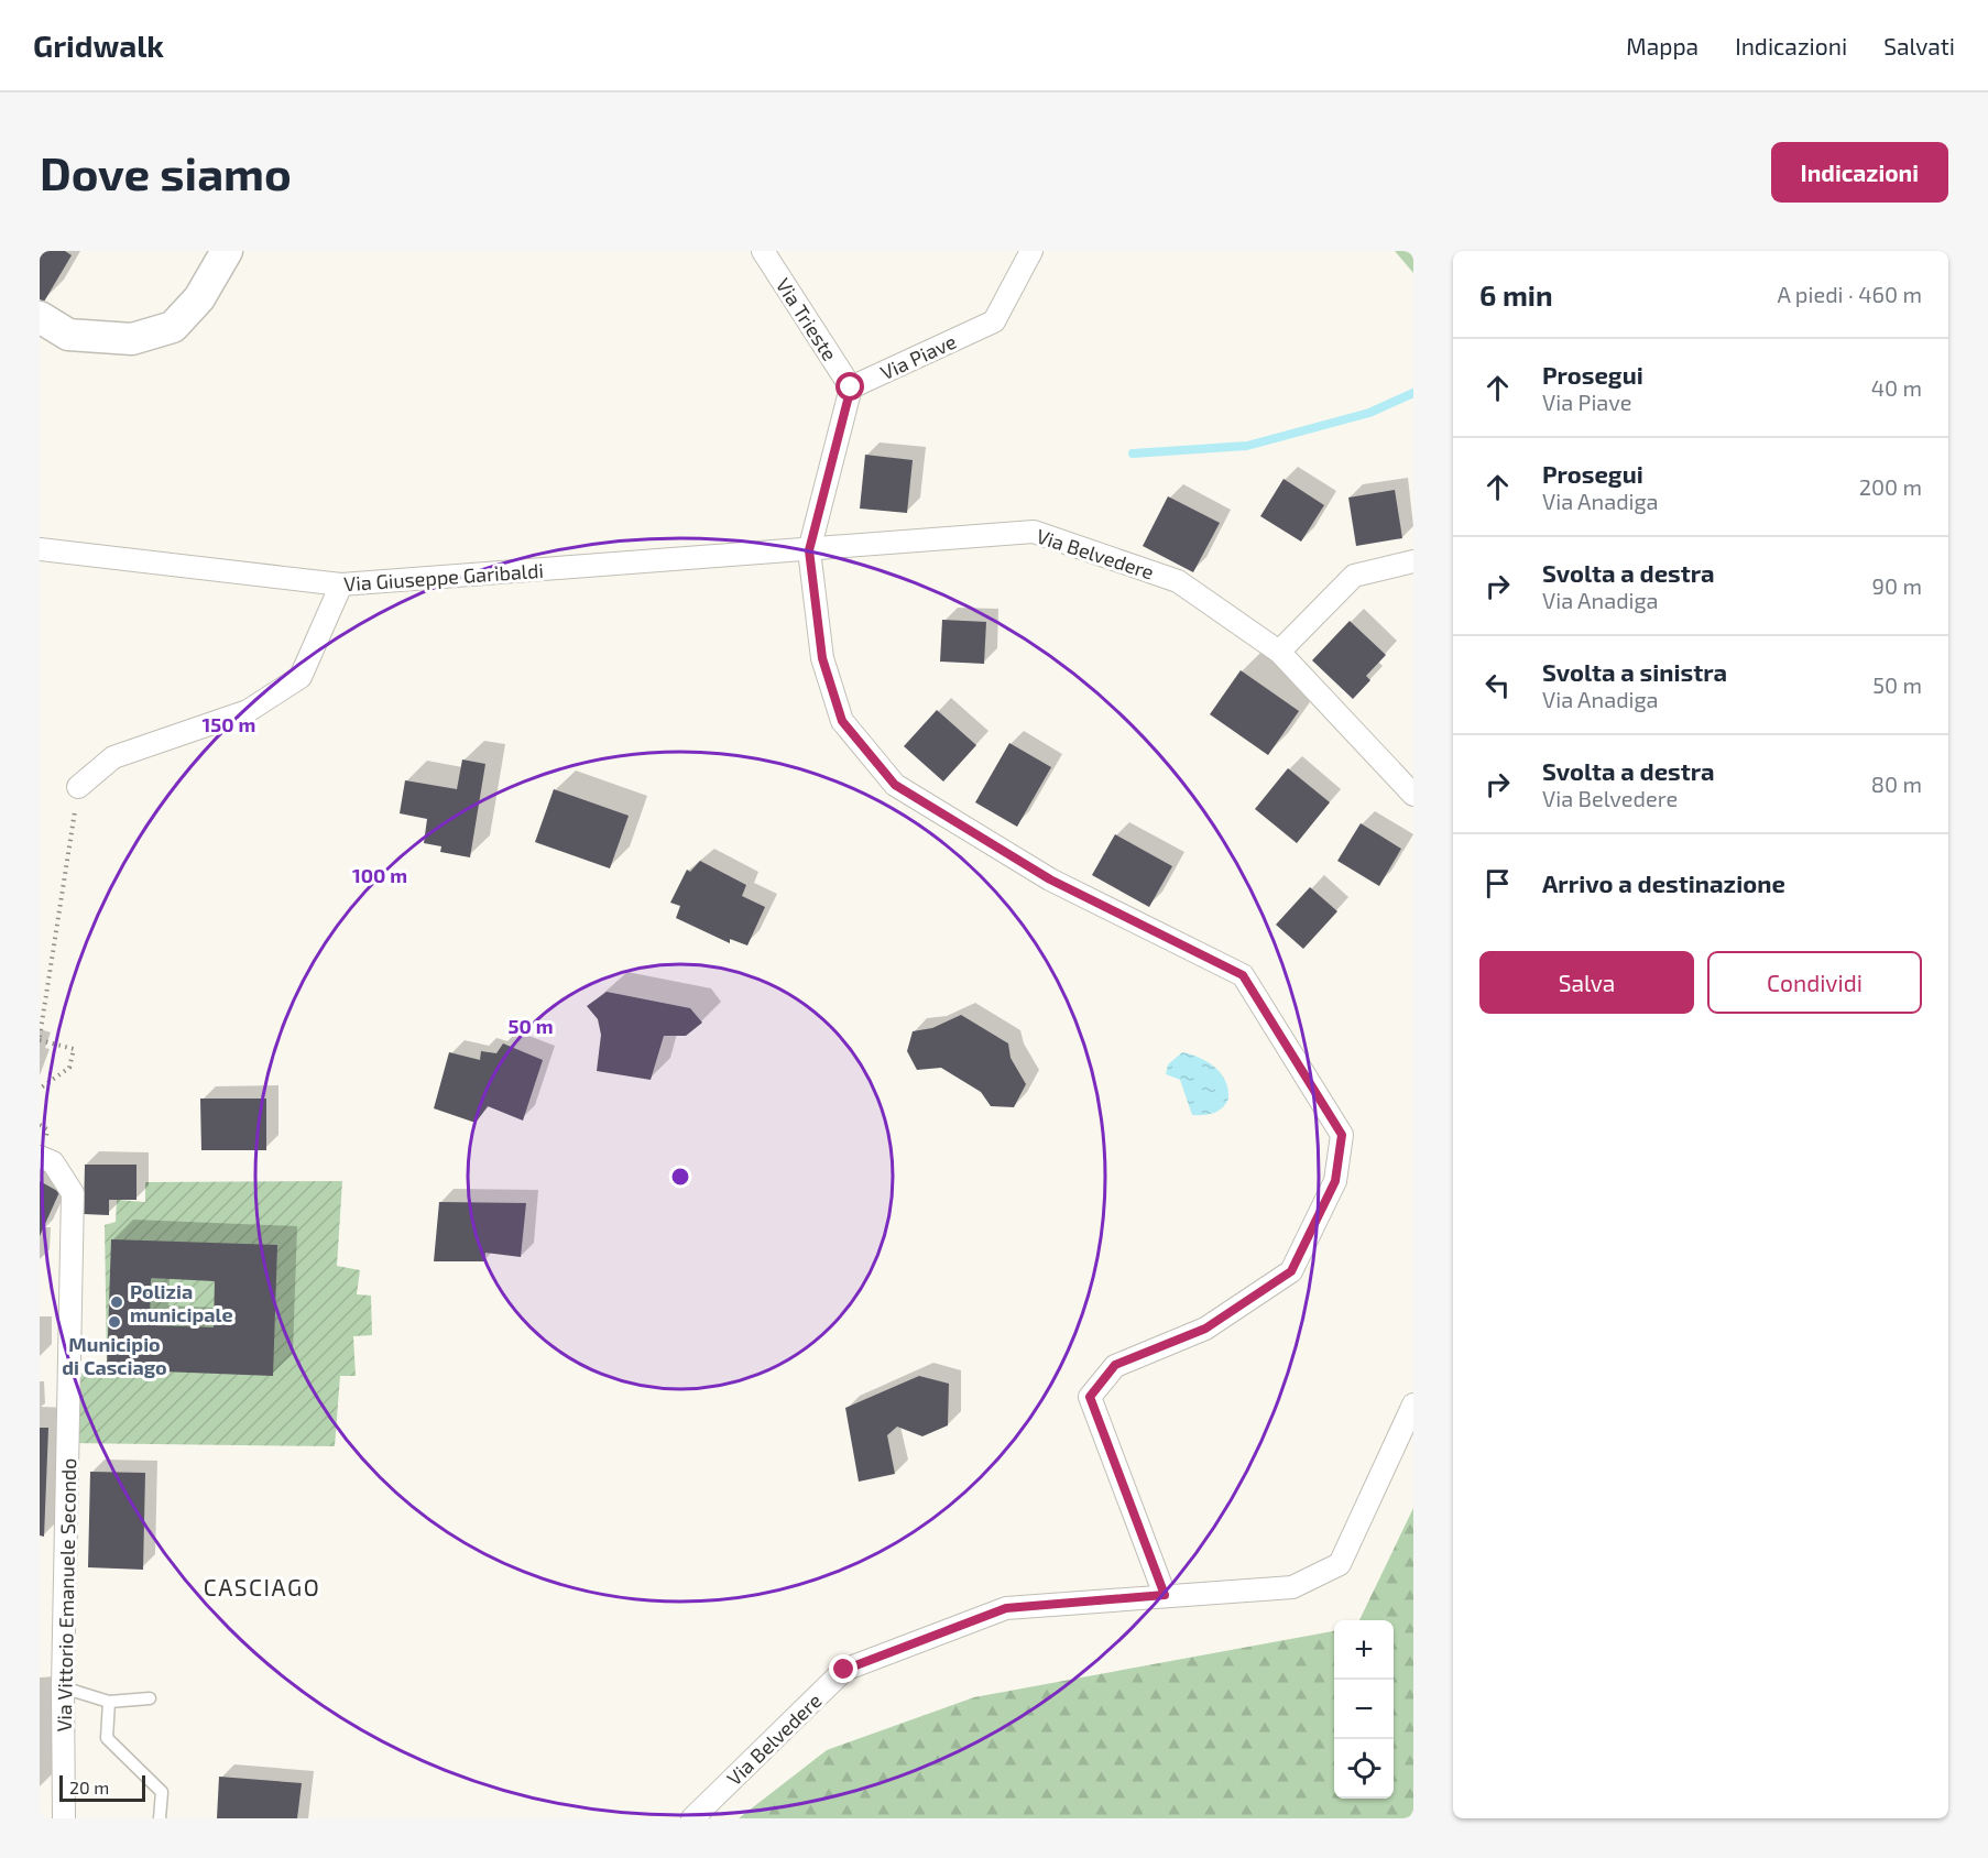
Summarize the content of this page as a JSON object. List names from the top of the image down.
{
  "streets": {
    "street": [
      "Via Trieste",
      "Via Piave",
      "Via Belvedere",
      "Via Giuseppe Garibaldi",
      "Via Vittorio Emanuele Secondo"
    ]
  },
  "crossings": [
    ["Via Trieste", "Via Piave"],
    ["Via Belvedere", "Via Giuseppe Garibaldi"]
  ],
  "districts": ["CASCIAGO"],
  "places": ["Polizia municipale", "Municipio di Casciago"],
  "scale_bar": "20 m",
  "page": {
    "header": "Gridwalk",
    "nav": ["Mappa", "Indicazioni", "Salvati"],
    "buttons": [
      "Indicazioni",
      ["Salva", "Condividi"]
    ],
    "title": "Dove siamo",
    "heading": ["6 min", "A piedi · 460 m"],
    "list": [
      ["Prosegui", "Via Piave", "40 m"],
      ["Prosegui", "Via Anadiga", "200 m"],
      ["Svolta a destra", "Via Anadiga", "90 m"],
      ["Svolta a sinistra", "Via Anadiga", "50 m"],
      ["Svolta a destra", "Via Belvedere", "80 m"],
      "Arrivo a destinazione"
    ],
    "map_buttons": ["+", "−"],
    "scale": "20 m"
  },
  "rings": ["150 m", "100 m", "50 m"]
}
